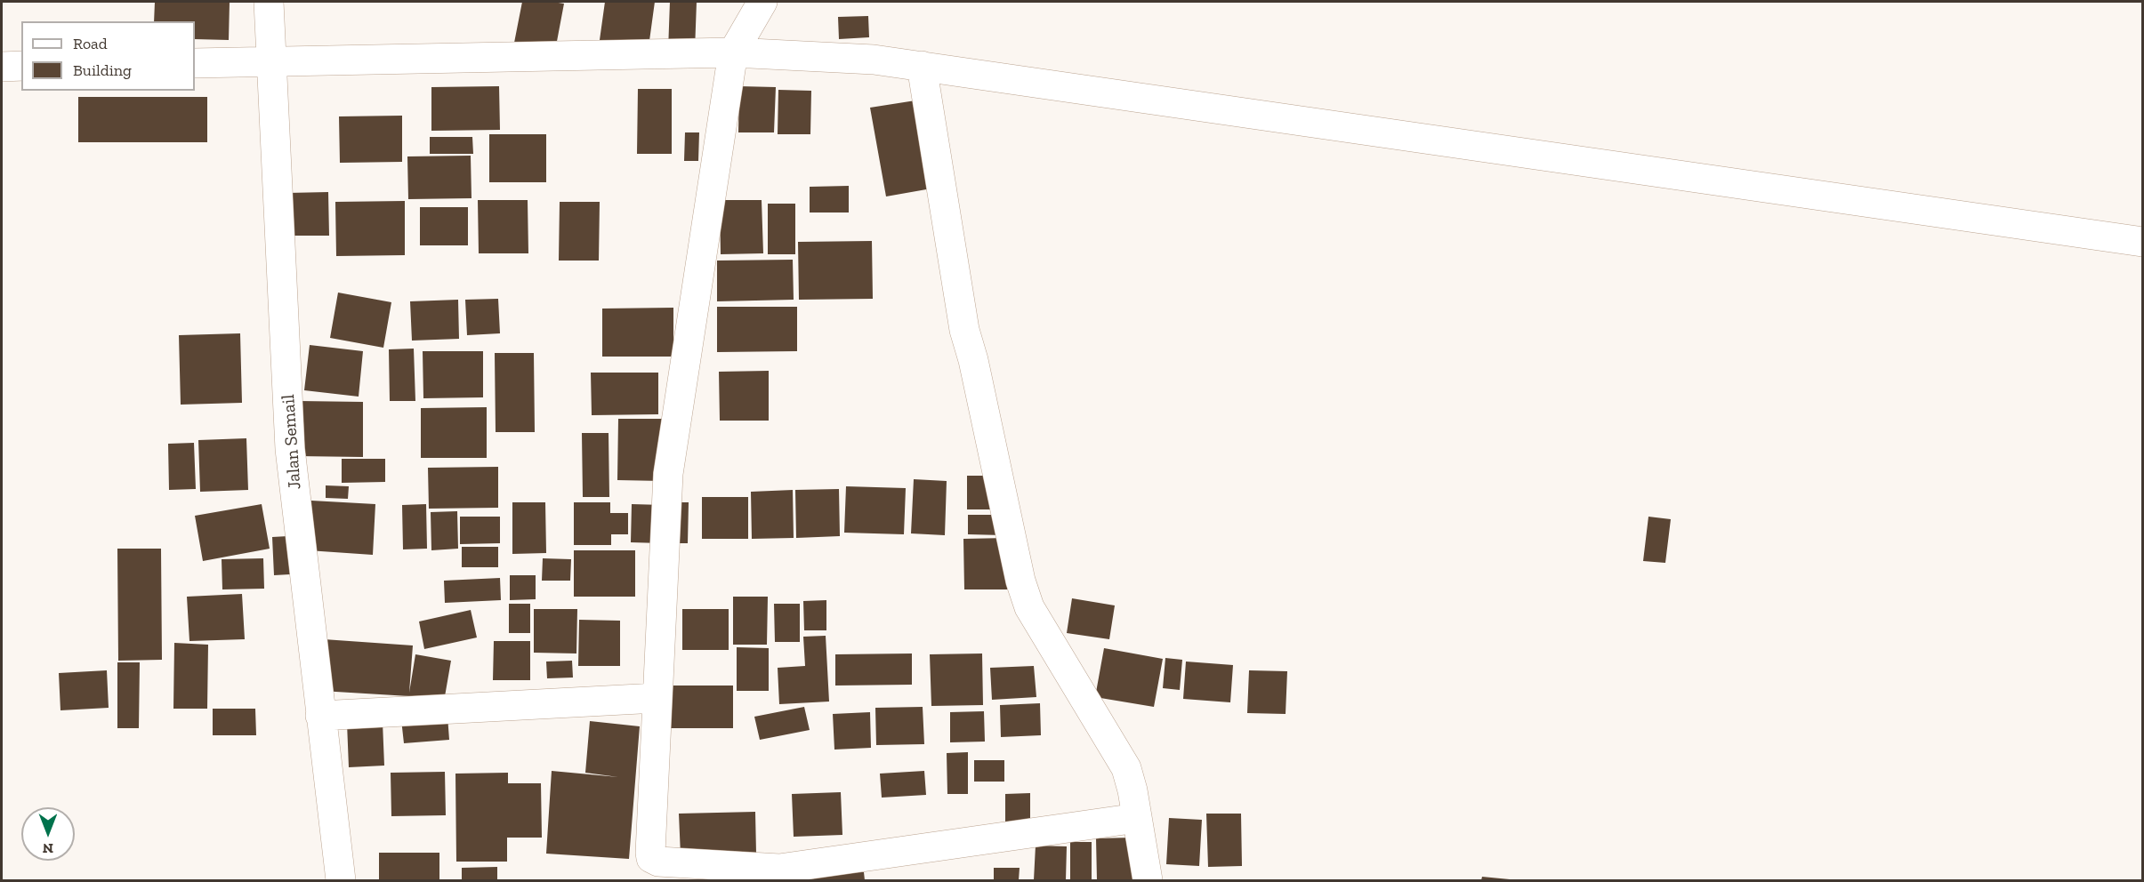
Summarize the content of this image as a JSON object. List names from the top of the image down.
{
  "streets": {
    "street": ["Jalan Semail"]
  },
  "legend": ["Road", "Building"],
  "north": "bottom"
}
